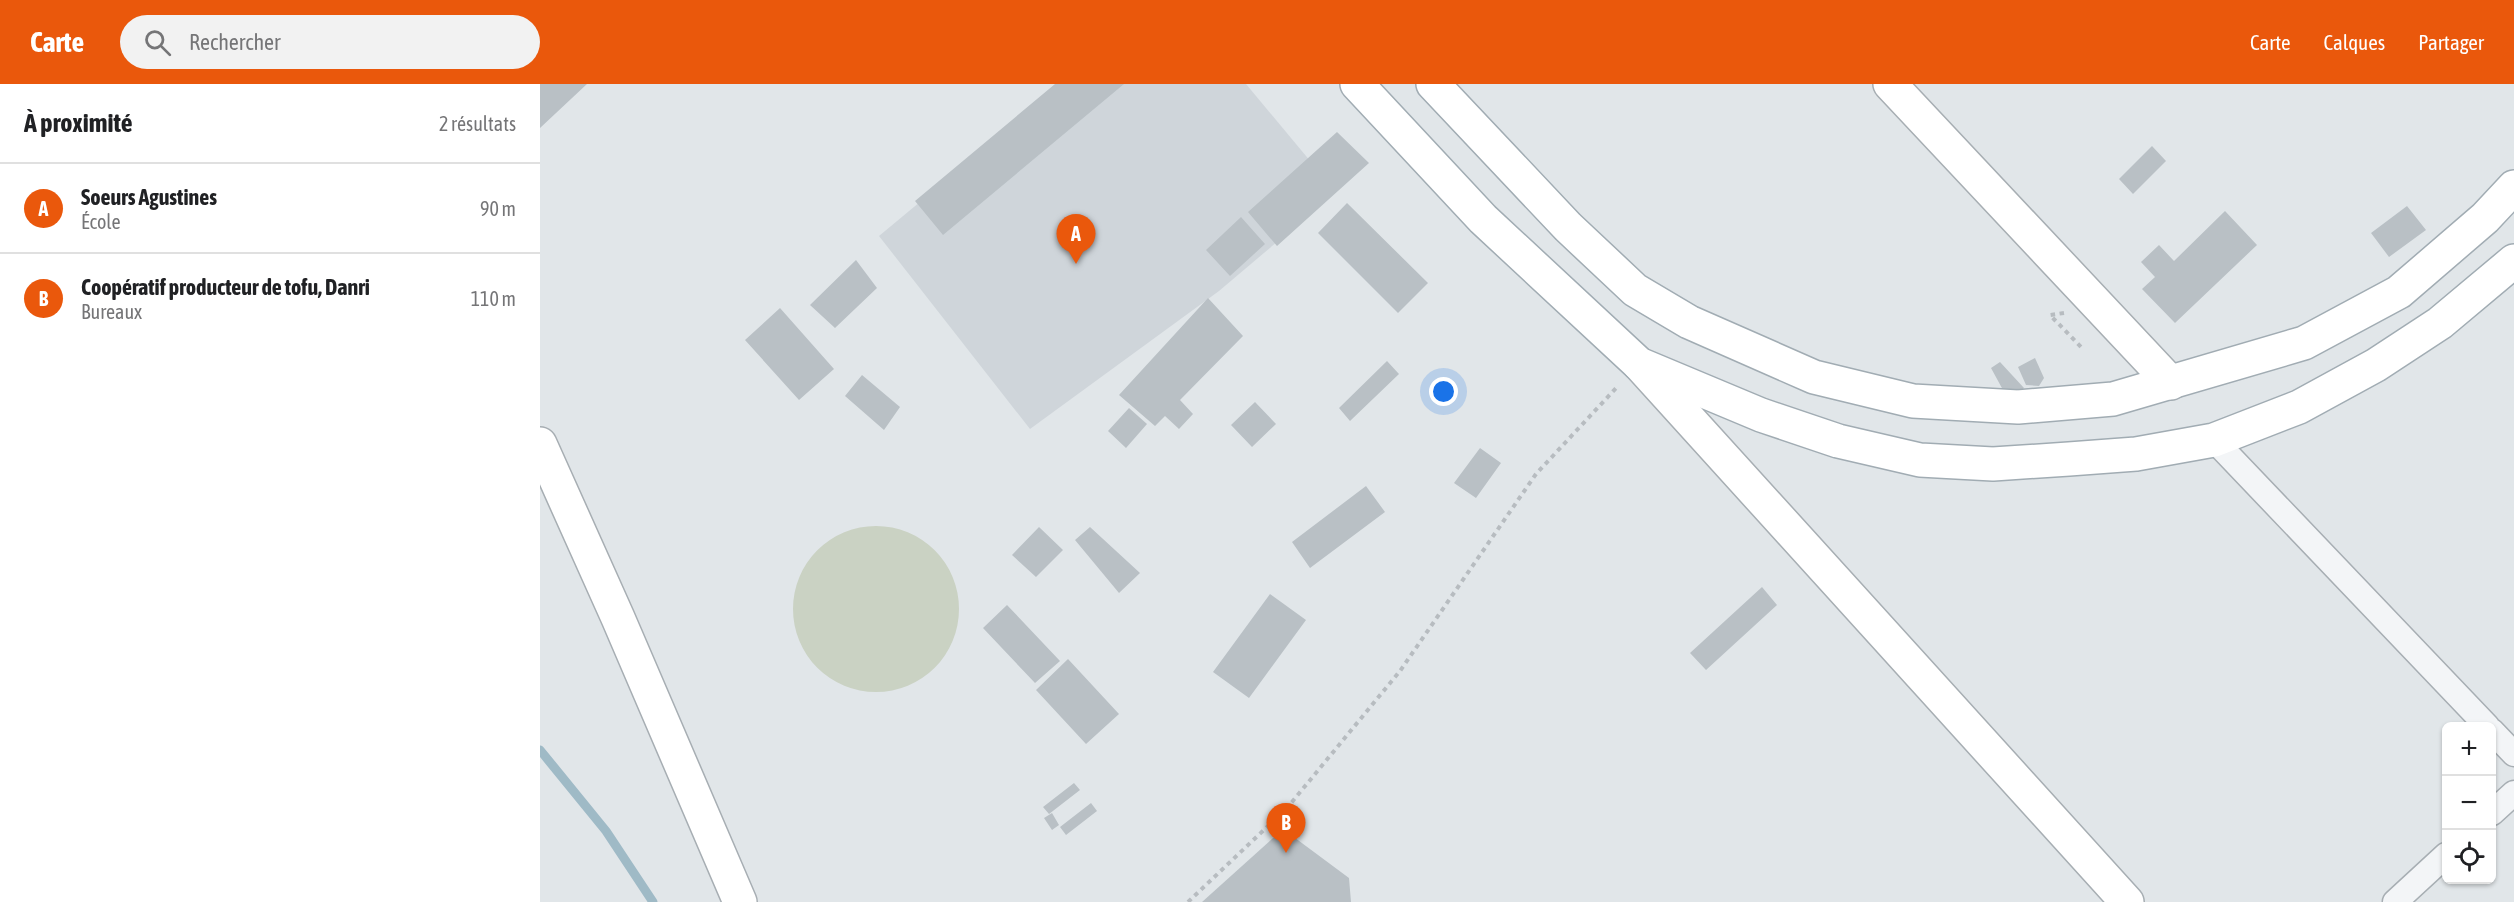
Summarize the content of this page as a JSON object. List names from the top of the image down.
{
  "page": {
    "header": "Carte",
    "search": "Rechercher",
    "nav": ["Carte", "Calques", "Partager"],
    "heading": ["À proximité", "2 résultats"],
    "list": [
      {
        "mark": "A",
        "name": "Soeurs Agustines",
        "note": "École",
        "value": "90 m"
      },
      {
        "mark": "B",
        "name": "Coopératif producteur de tofu, Danri",
        "note": "Bureaux",
        "value": "110 m"
      }
    ],
    "pins": ["A", "B"],
    "map_buttons": ["+", "−"]
  }
}
